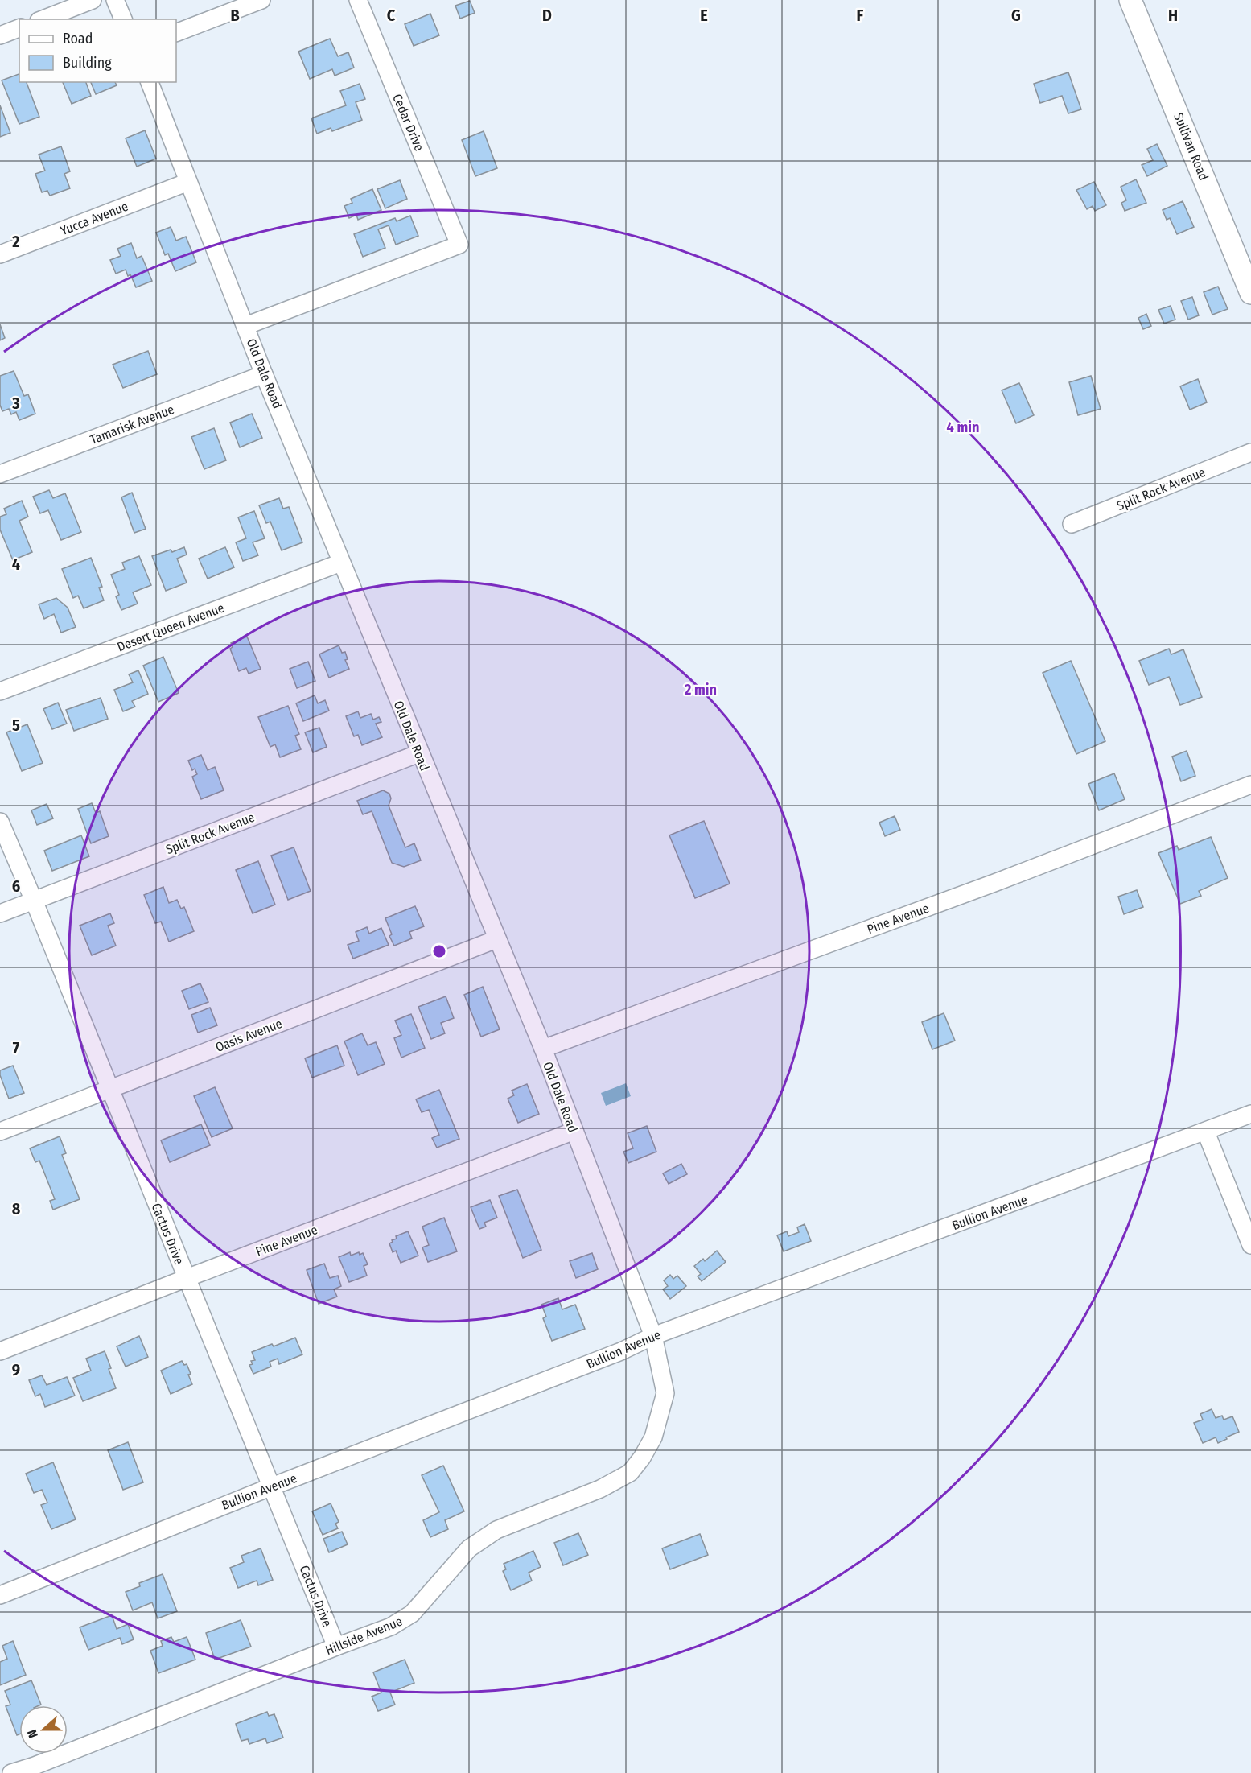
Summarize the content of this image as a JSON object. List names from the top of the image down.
{
  "streets": {
    "street": [
      "Cedar Drive",
      "Sullivan Road",
      "Yucca Avenue",
      "Old Dale Road",
      "Tamarisk Avenue",
      "Split Rock Avenue",
      "Desert Queen Avenue",
      "Pine Avenue",
      "Oasis Avenue",
      "Bullion Avenue",
      "Cactus Drive",
      "Hillside Avenue"
    ]
  },
  "crossings": [
    ["Cedar Drive", "Old Dale Road"],
    ["Yucca Avenue", "Old Dale Road"],
    ["Old Dale Road", "Tamarisk Avenue"],
    ["Old Dale Road", "Split Rock Avenue"],
    ["Old Dale Road", "Desert Queen Avenue"],
    ["Old Dale Road", "Pine Avenue"],
    ["Old Dale Road", "Oasis Avenue"],
    ["Old Dale Road", "Bullion Avenue"],
    ["Old Dale Road", "Hillside Avenue"],
    ["Split Rock Avenue", "Cactus Drive"],
    ["Pine Avenue", "Cactus Drive"],
    ["Oasis Avenue", "Cactus Drive"],
    ["Bullion Avenue", "Cactus Drive"],
    ["Cactus Drive", "Hillside Avenue"]
  ],
  "legend": ["Road", "Building"],
  "north": "left",
  "grid": {
    "columns": [
      "B",
      "C",
      "D",
      "E",
      "F",
      "G",
      "H"
    ],
    "rows": [
      "2",
      "3",
      "4",
      "5",
      "6",
      "7",
      "8",
      "9"
    ]
  },
  "rings": ["4 min", "2 min"]
}
